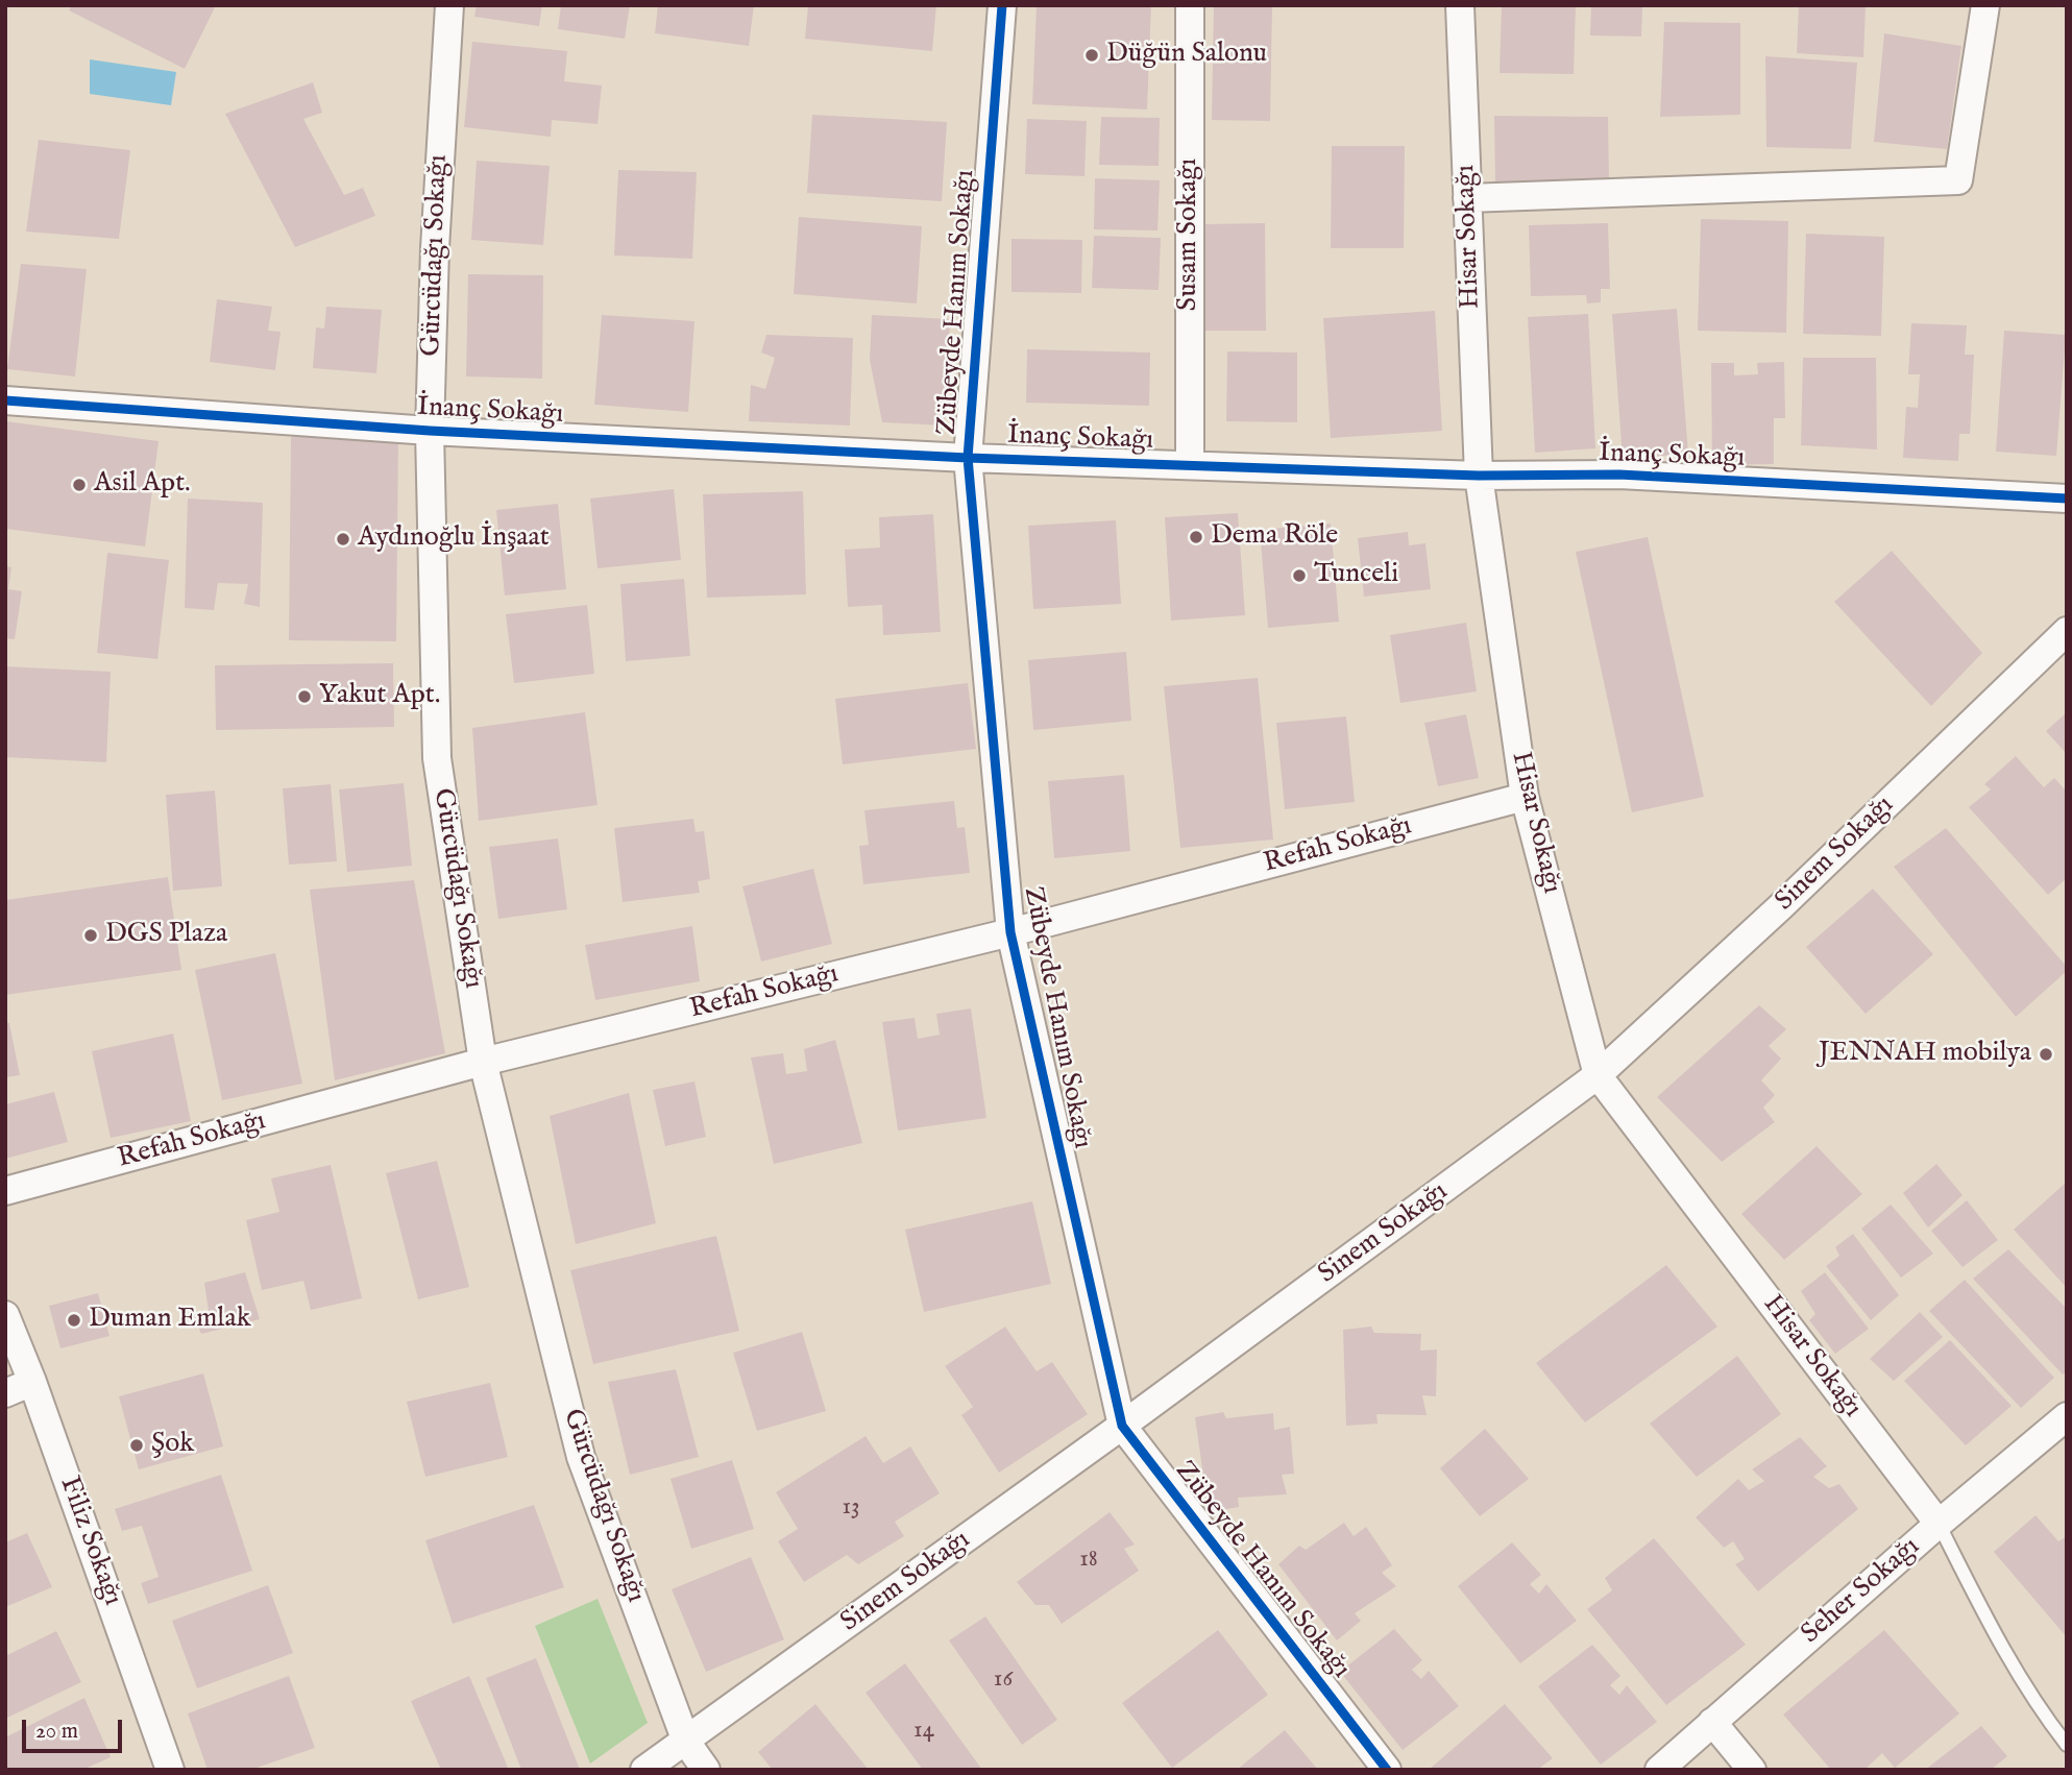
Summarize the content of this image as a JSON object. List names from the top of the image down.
{
  "streets": {
    "street": [
      "Susam Sokağı",
      "Hisar Sokağı",
      "Gürcüdağı Sokağı",
      "Zübeyde Hanım Sokağı",
      "İnanç Sokağı",
      "Refah Sokağı",
      "Sinem Sokağı",
      "Filiz Sokağı",
      "Seher Sokağı"
    ]
  },
  "crossings": [
    ["Susam Sokağı", "İnanç Sokağı"],
    ["Hisar Sokağı", "İnanç Sokağı"],
    ["Hisar Sokağı", "Refah Sokağı"],
    ["Hisar Sokağı", "Sinem Sokağı"],
    ["Hisar Sokağı", "Seher Sokağı"],
    ["Gürcüdağı Sokağı", "İnanç Sokağı"],
    ["Gürcüdağı Sokağı", "Refah Sokağı"],
    ["Gürcüdağı Sokağı", "Sinem Sokağı"],
    ["Zübeyde Hanım Sokağı", "İnanç Sokağı"],
    ["Zübeyde Hanım Sokağı", "Refah Sokağı"],
    ["Zübeyde Hanım Sokağı", "Sinem Sokağı"]
  ],
  "places": [
    "Düğün Salonu",
    "Asil Apt.",
    "Dema Röle",
    "Aydınoğlu İnşaat",
    "Tunceli",
    "Yakut Apt.",
    "DGS Plaza",
    "JENNAH mobilya",
    "Duman Emlak",
    "Şok"
  ],
  "house_numbers": [
    "13",
    "18",
    "16",
    "14"
  ],
  "scale_bar": "20 m"
}
